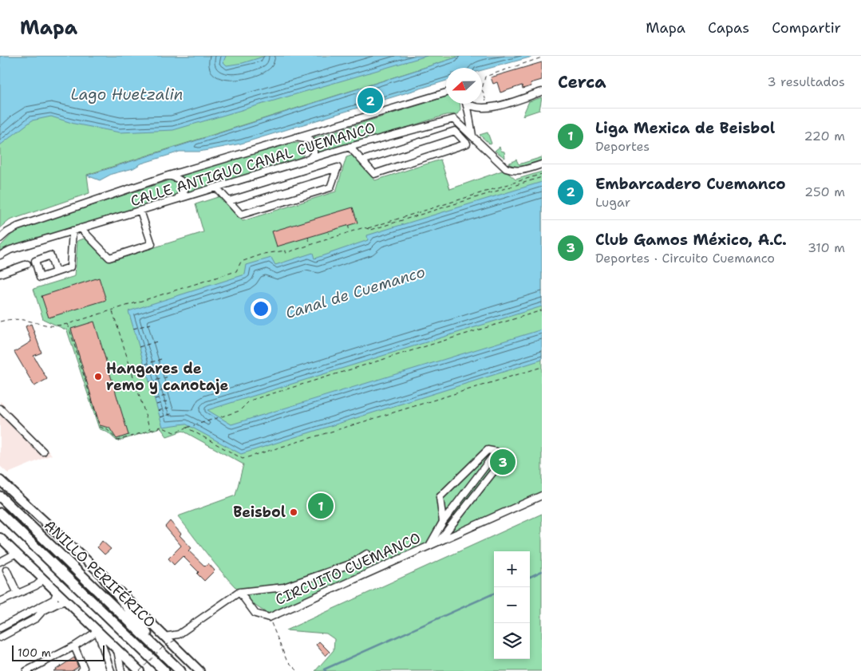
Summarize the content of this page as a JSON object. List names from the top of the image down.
{
  "streets": {
    "highway": ["ANILLO PERIFÉRICO"],
    "street": ["CALLE ANTIGUO CANAL CUEMANCO", "CIRCUITO CUEMANCO"]
  },
  "water": ["Lago Huetzalin", "Canal de Cuemanco"],
  "places": ["Hangares de remo y canotaje", "Beisbol"],
  "scale_bar": "100 m",
  "north": "left",
  "page": {
    "header": "Mapa",
    "nav": ["Mapa", "Capas", "Compartir"],
    "heading": ["Cerca", "3 resultados"],
    "pins": ["2", "3", "1"],
    "list": [
      {
        "mark": "1",
        "name": "Liga Mexica de Beisbol",
        "note": "Deportes",
        "value": "220 m"
      },
      {
        "mark": "2",
        "name": "Embarcadero Cuemanco",
        "note": "Lugar",
        "value": "250 m"
      },
      {
        "mark": "3",
        "name": "Club Gamos México, A.C.",
        "note": "Deportes · Circuito Cuemanco",
        "value": "310 m"
      }
    ],
    "map_buttons": ["+", "−"],
    "scale": "100 m"
  }
}
